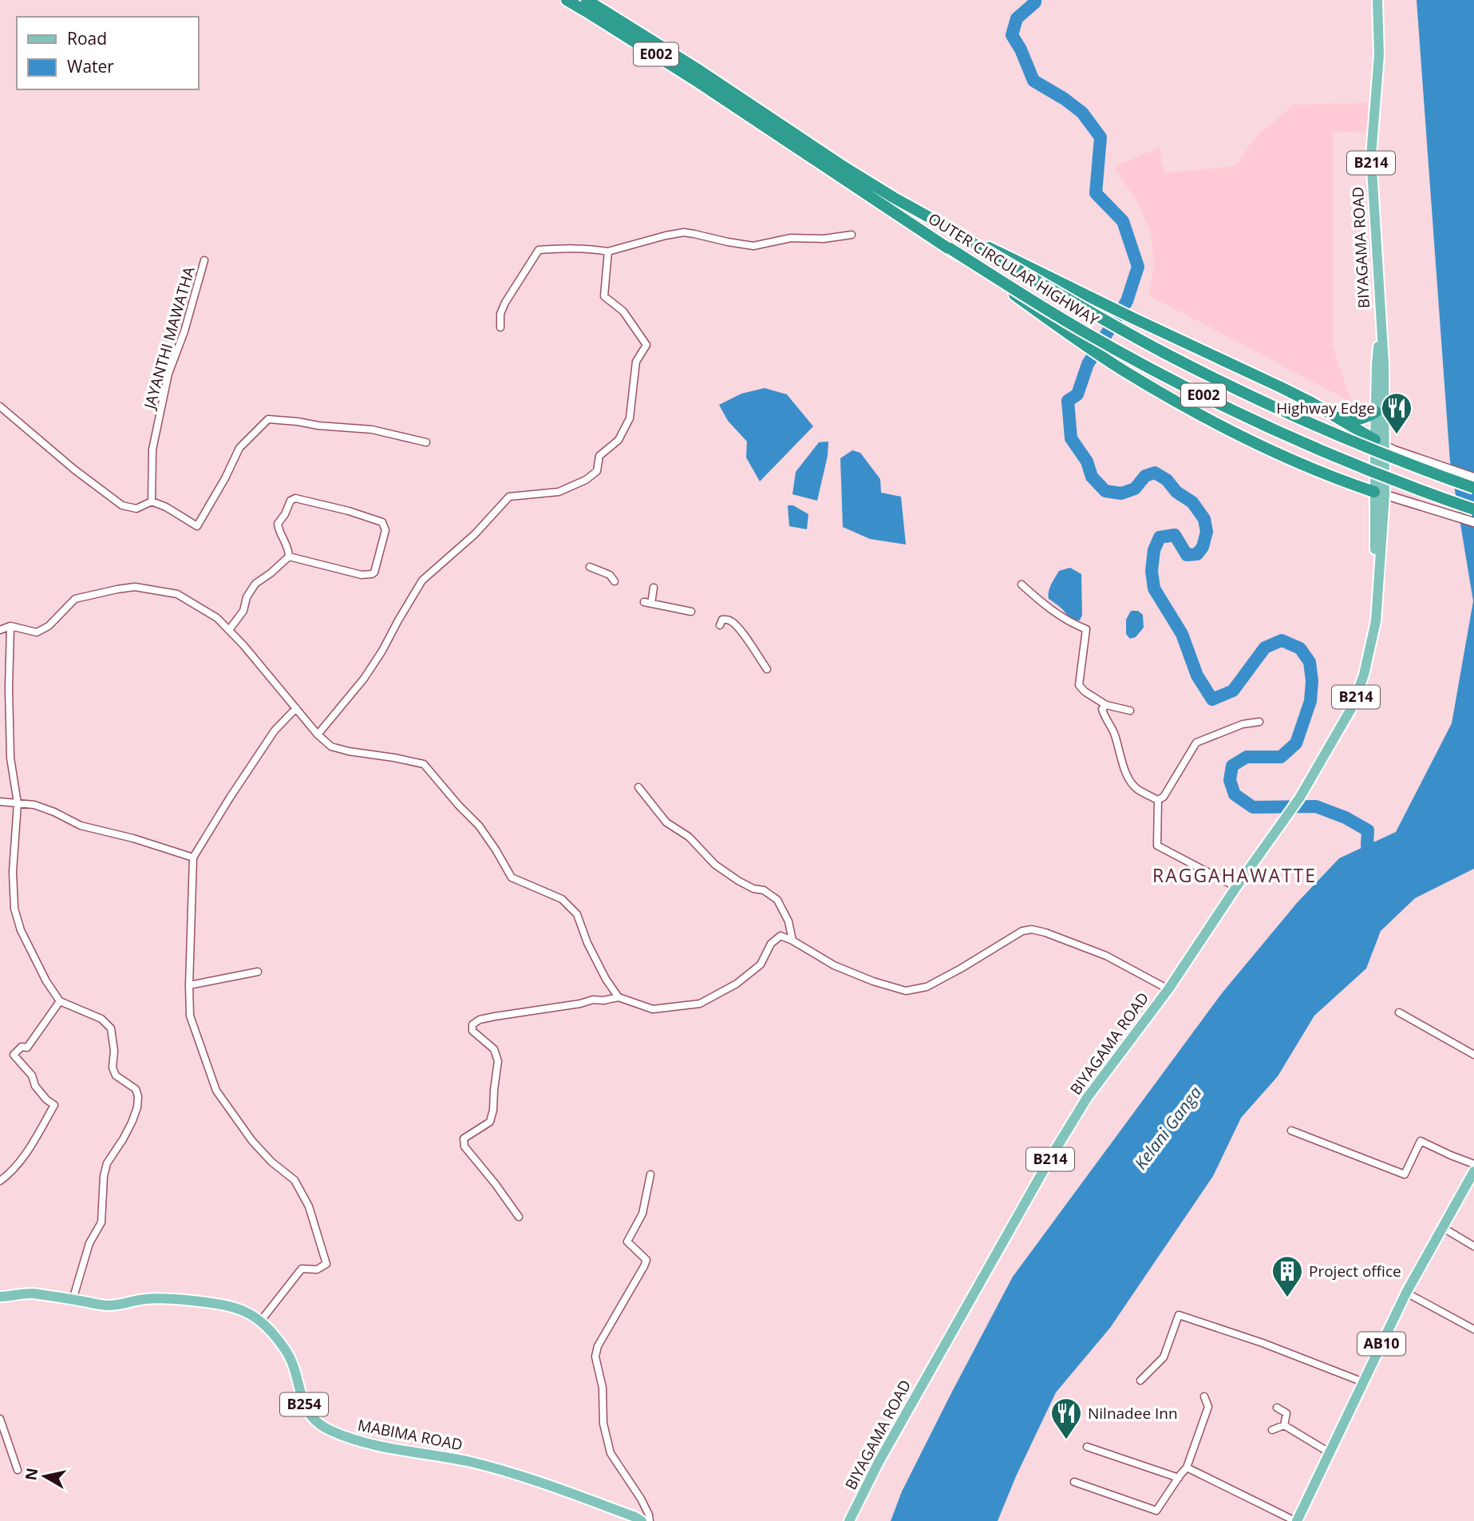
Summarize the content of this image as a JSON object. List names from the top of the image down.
{
  "streets": {
    "highway": ["E002", "OUTER CIRCULAR HIGHWAY"],
    "main road": [
      "B214",
      "BIYAGAMA ROAD",
      "AB10",
      "B254",
      "MABIMA ROAD"
    ],
    "street": ["JAYANTHI MAWATHA"]
  },
  "districts": ["RAGGAHAWATTE"],
  "water": ["Kelani Ganga"],
  "places": {
    "restaurant": ["Highway Edge", "Nilnadee Inn"],
    "building": ["Project office"]
  },
  "legend": ["Road", "Water"],
  "north": "left"
}
